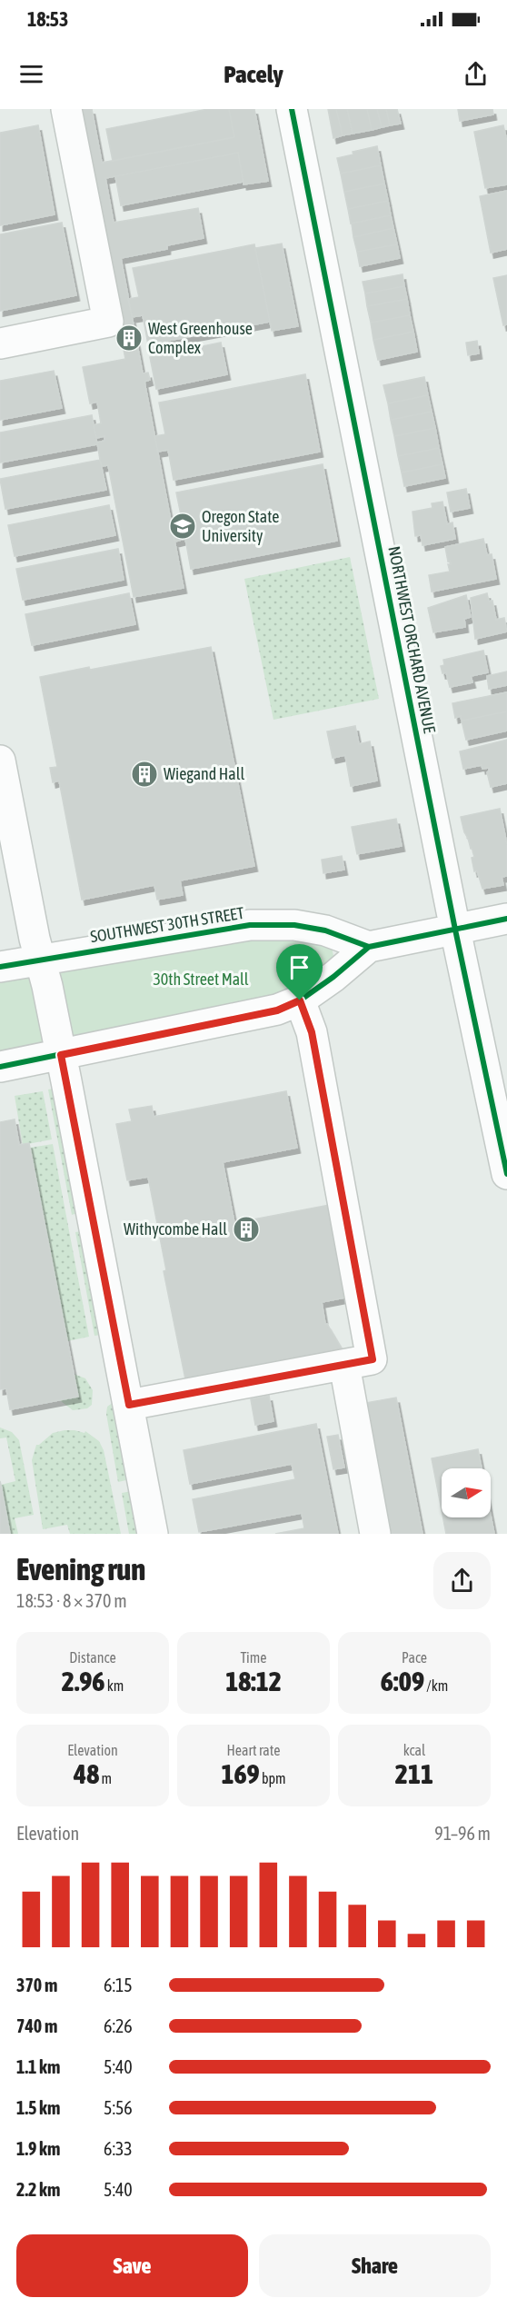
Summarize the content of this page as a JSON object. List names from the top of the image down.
{
  "streets": {
    "street": ["NORTHWEST ORCHARD AVENUE", "SOUTHWEST 30TH STREET"]
  },
  "parks": ["30th Street Mall"],
  "places": {
    "building": ["West Greenhouse Complex", "Wiegand Hall", "Withycombe Hall"],
    "school or university": ["Oregon State University"]
  },
  "north": "right",
  "page": {
    "status": "18:53",
    "header": "Pacely",
    "heading": ["Evening run", "18:53 · 8 × 370 m"],
    "stats": [
      ["Distance", "2.96 km"],
      ["Time", "18:12"],
      ["Pace", "6:09 /km"],
      ["Elevation", "48 m"],
      ["Heart rate", "169 bpm"],
      ["kcal", "211"]
    ],
    "chart": ["Elevation", "91–96 m"],
    "list": [
      {
        "name": "370 m",
        "note": "6:15"
      },
      {
        "name": "740 m",
        "note": "6:26"
      },
      {
        "name": "1.1 km",
        "note": "5:40"
      },
      {
        "name": "1.5 km",
        "note": "5:56"
      },
      {
        "name": "1.9 km",
        "note": "6:33"
      },
      {
        "name": "2.2 km",
        "note": "5:40"
      }
    ],
    "buttons": ["Save", "Share"]
  }
}
